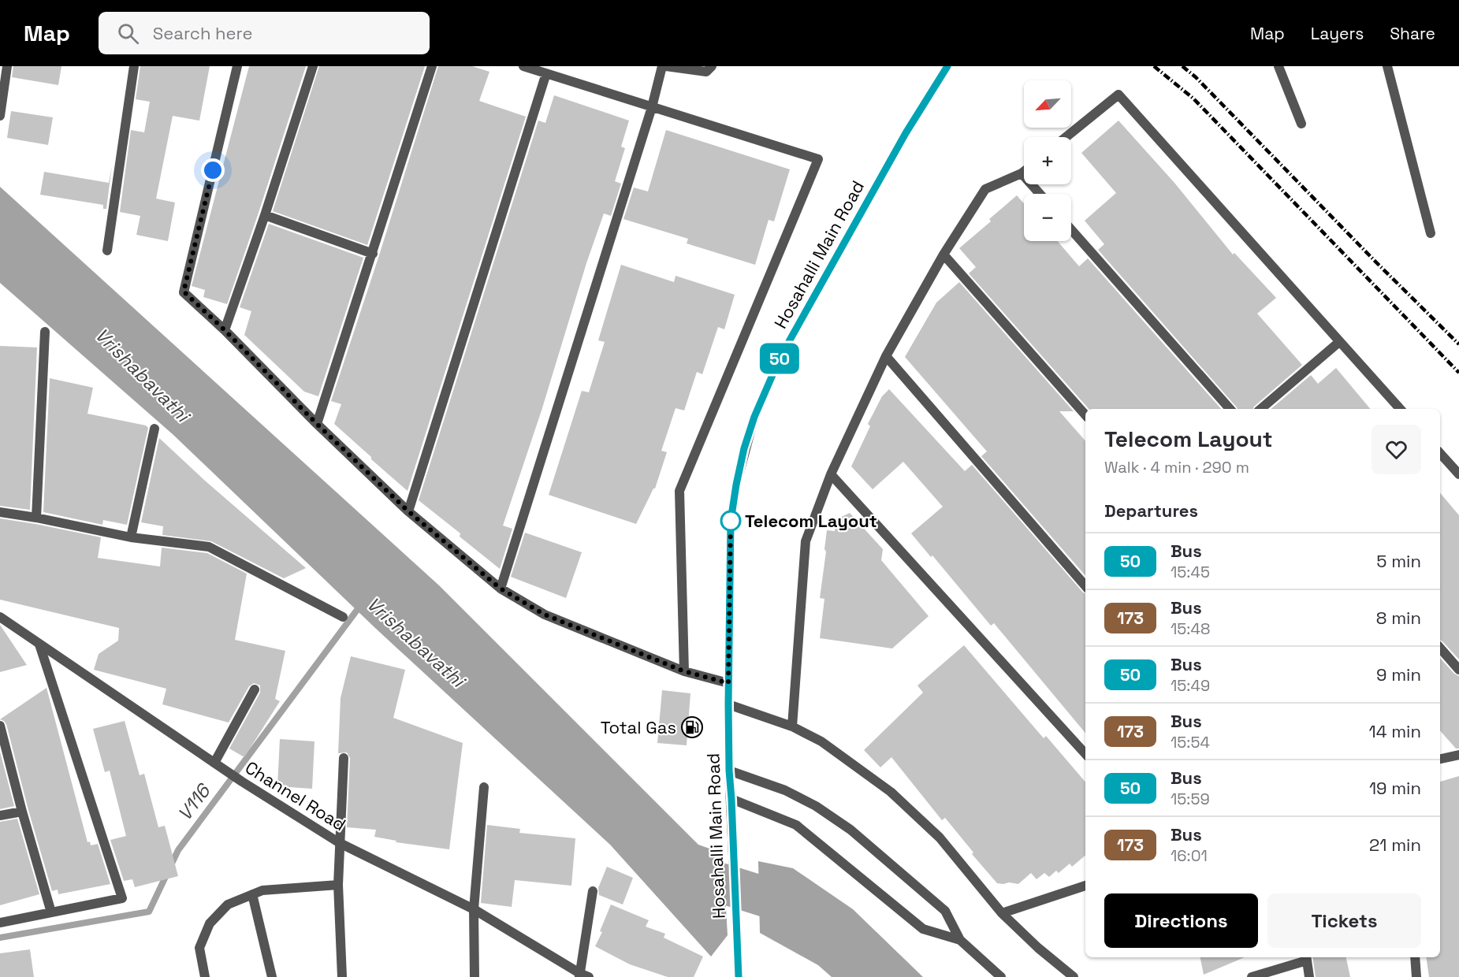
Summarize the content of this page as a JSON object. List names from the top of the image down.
{
  "streets": {
    "street": ["Hosahalli Main Road", "Channel Road"]
  },
  "water": ["Vrishabavathi", "V116"],
  "places": {
    "other": ["Telecom Layout"],
    "fuel station": ["Total Gas"]
  },
  "lines": ["bus line 50"],
  "north": "bottom left",
  "page": {
    "header": "Map",
    "search": "Search here",
    "nav": ["Map", "Layers", "Share"],
    "on_map": "50",
    "map_buttons": ["+", "−"],
    "heading": [
      ["Telecom Layout", "Walk · 4 min · 290 m"],
      "Departures"
    ],
    "list": [
      {
        "mark": "50",
        "name": "Bus",
        "note": "15:45",
        "value": "5 min"
      },
      {
        "mark": "173",
        "name": "Bus",
        "note": "15:48",
        "value": "8 min"
      },
      {
        "mark": "50",
        "name": "Bus",
        "note": "15:49",
        "value": "9 min"
      },
      {
        "mark": "173",
        "name": "Bus",
        "note": "15:54",
        "value": "14 min"
      },
      {
        "mark": "50",
        "name": "Bus",
        "note": "15:59",
        "value": "19 min"
      },
      {
        "mark": "173",
        "name": "Bus",
        "note": "16:01",
        "value": "21 min"
      }
    ],
    "buttons": ["Directions", "Tickets"]
  }
}
